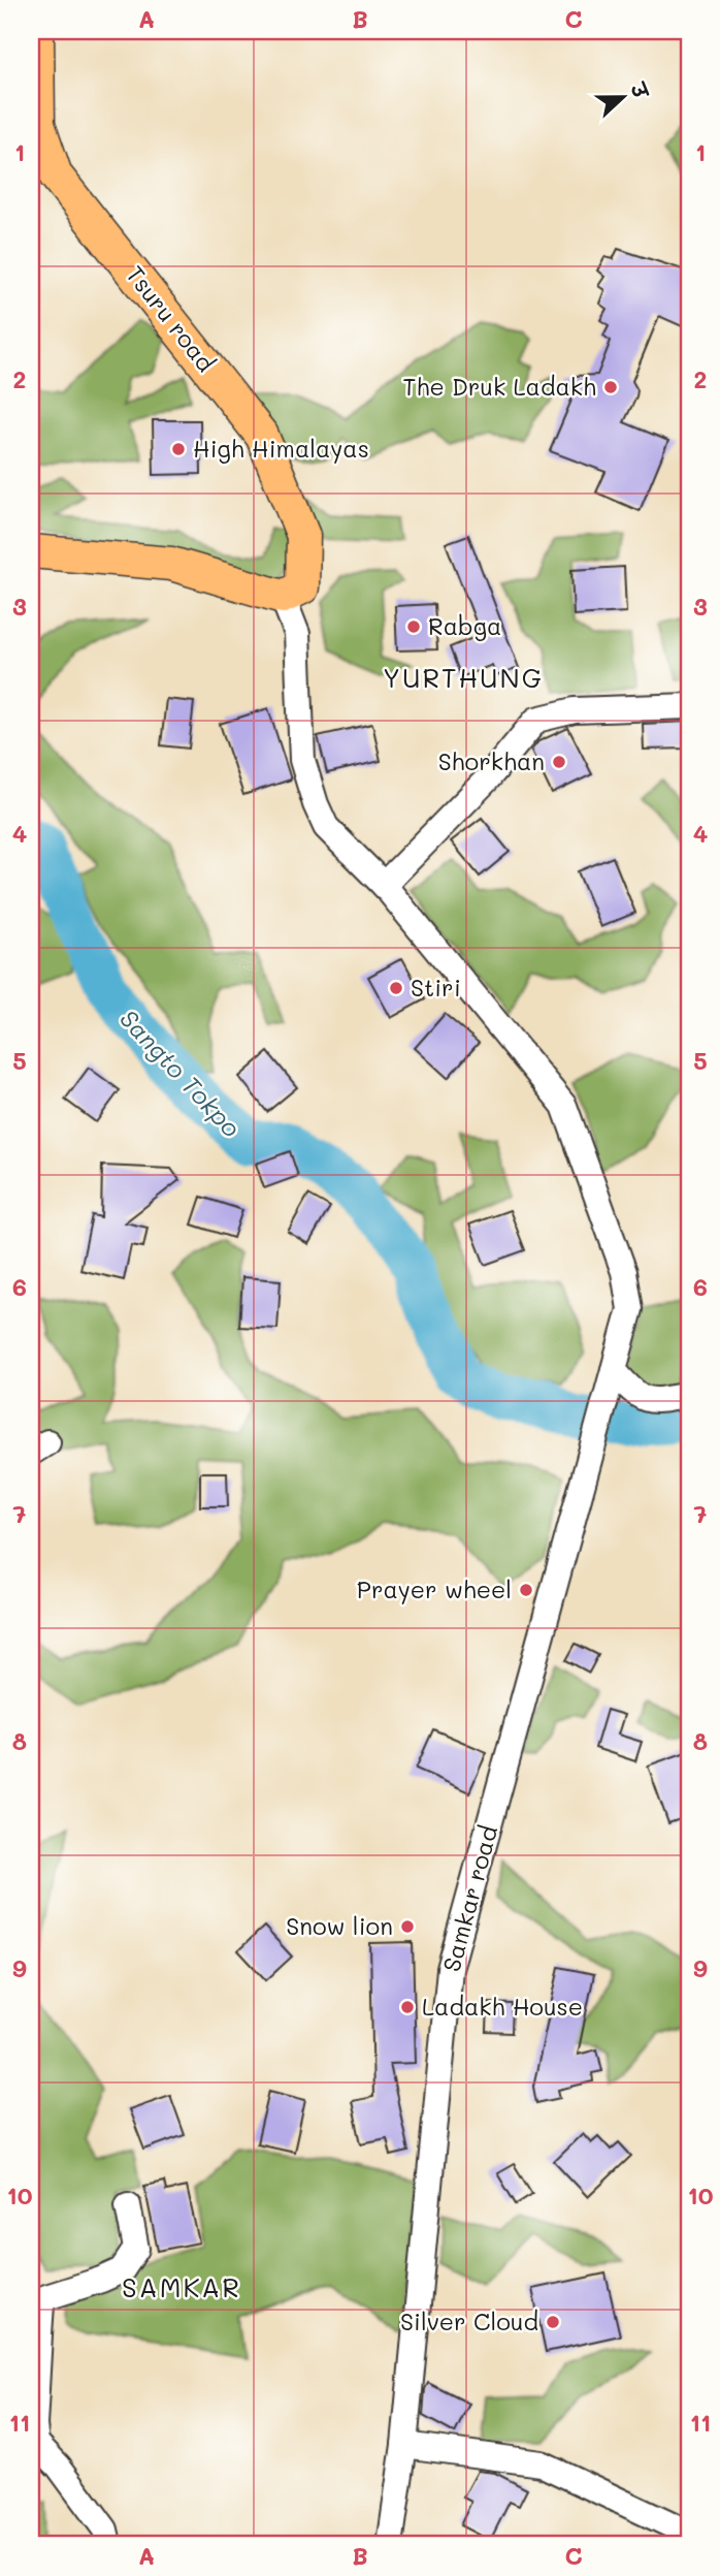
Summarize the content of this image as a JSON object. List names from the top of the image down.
{
  "streets": {
    "main road": ["Tsuru road"],
    "street": ["Samkar road"]
  },
  "crossings": [
    ["Tsuru road", "Samkar road"]
  ],
  "districts": ["YURTHUNG", "SAMKAR"],
  "water": ["Sangto Tokpo"],
  "places": [
    "The Druk Ladakh",
    "High Himalayas",
    "Rabga",
    "Shorkhan",
    "Stiri",
    "Prayer wheel",
    "Snow lion",
    "Ladakh House",
    "Silver Cloud"
  ],
  "north": "right",
  "grid": {
    "columns": ["A", "B", "C"],
    "rows": [
      "1",
      "2",
      "3",
      "4",
      "5",
      "6",
      "7",
      "8",
      "9",
      "10",
      "11"
    ]
  }
}
